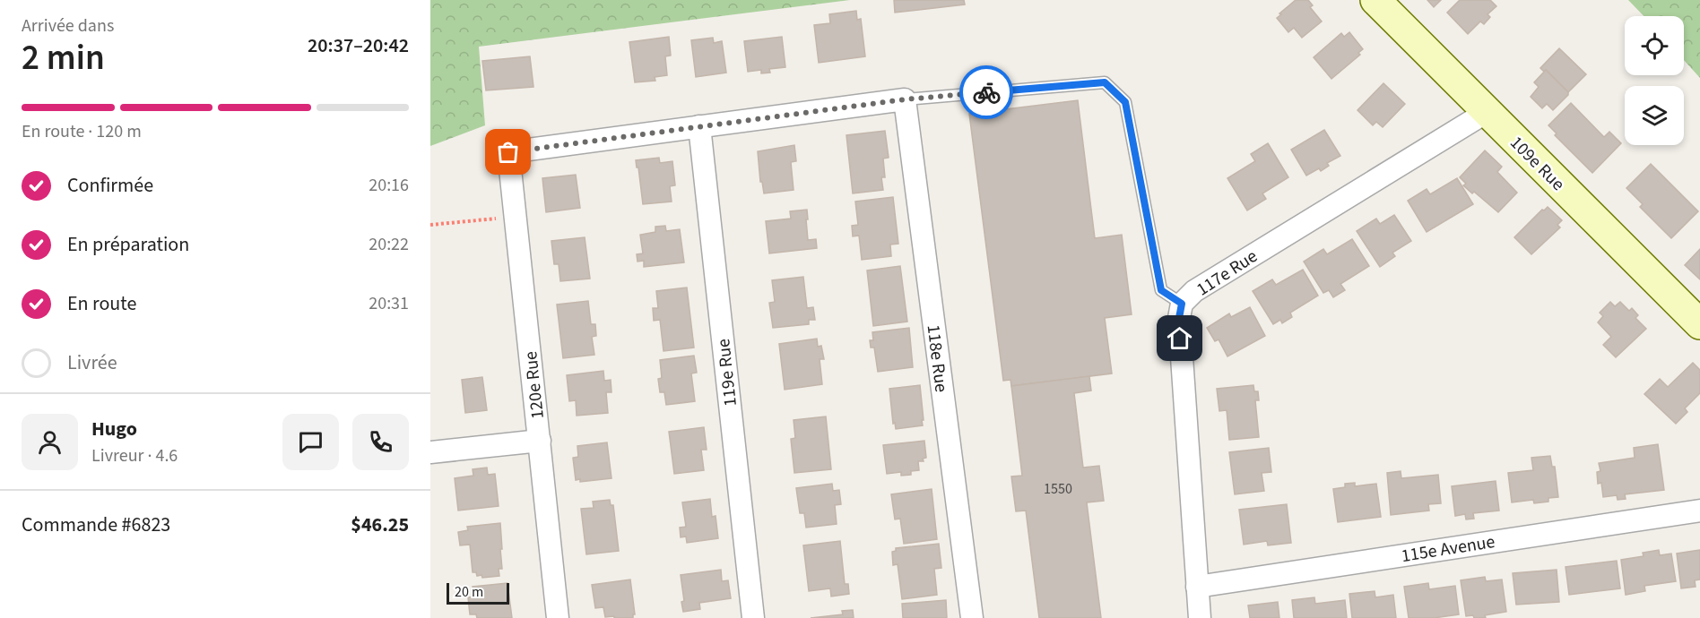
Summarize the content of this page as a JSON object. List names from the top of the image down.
{
  "streets": {
    "street": [
      "109e Rue",
      "117e Rue",
      "118e Rue",
      "119e Rue",
      "120e Rue",
      "115e Avenue"
    ]
  },
  "crossings": [
    ["109e Rue", "117e Rue"],
    ["117e Rue", "115e Avenue"],
    ["119e Rue", "120e Rue"]
  ],
  "house_numbers": ["1550"],
  "scale_bar": "20 m",
  "page": {
    "heading": ["2 min", "Arrivée dans", "20:37–20:42"],
    "panel": [
      "Hugo",
      "Livreur · 4.6",
      "Commande #6823",
      "$46.25"
    ],
    "bar": "En route · 120 m",
    "list": [
      ["Confirmée", "20:16"],
      ["En préparation", "20:22"],
      ["En route", "20:31"],
      "Livrée"
    ],
    "scale": "20 m"
  }
}
